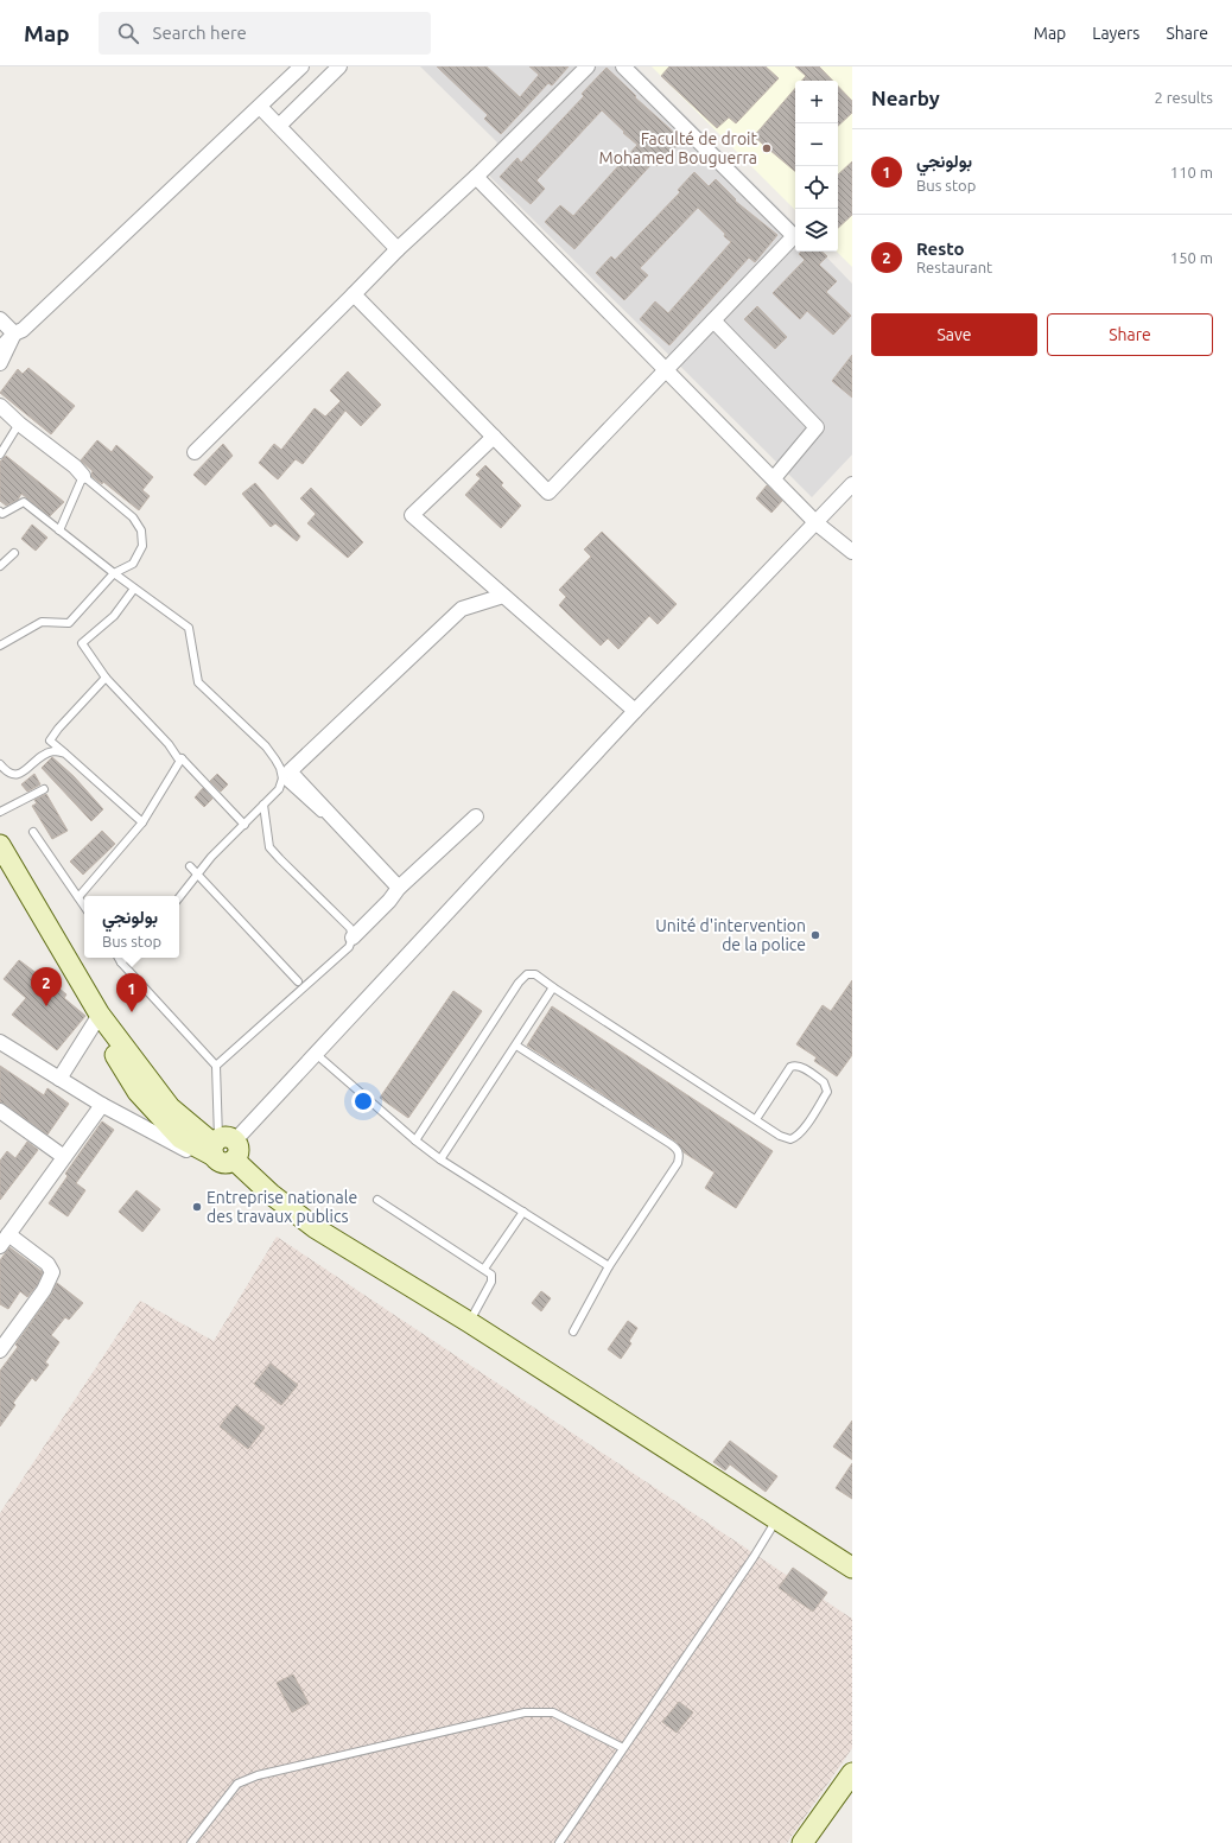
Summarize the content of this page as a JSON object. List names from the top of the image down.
{
  "places": ["Faculté de droit Mohamed Bouguerra", "Unité d'intervention de la police", "Entreprise nationale des travaux publics"],
  "page": {
    "header": "Map",
    "search": "Search here",
    "nav": ["Map", "Layers", "Share"],
    "heading": ["Nearby", "2 results"],
    "map_buttons": ["+", "−"],
    "list": [
      {
        "mark": "1",
        "name": "بولونجي",
        "note": "Bus stop",
        "value": "110 m"
      },
      {
        "mark": "2",
        "name": "Resto",
        "note": "Restaurant",
        "value": "150 m"
      }
    ],
    "buttons": ["Save", "Share"],
    "popup": ["بولونجي", "Bus stop"],
    "pins": ["2", "1"]
  }
}
